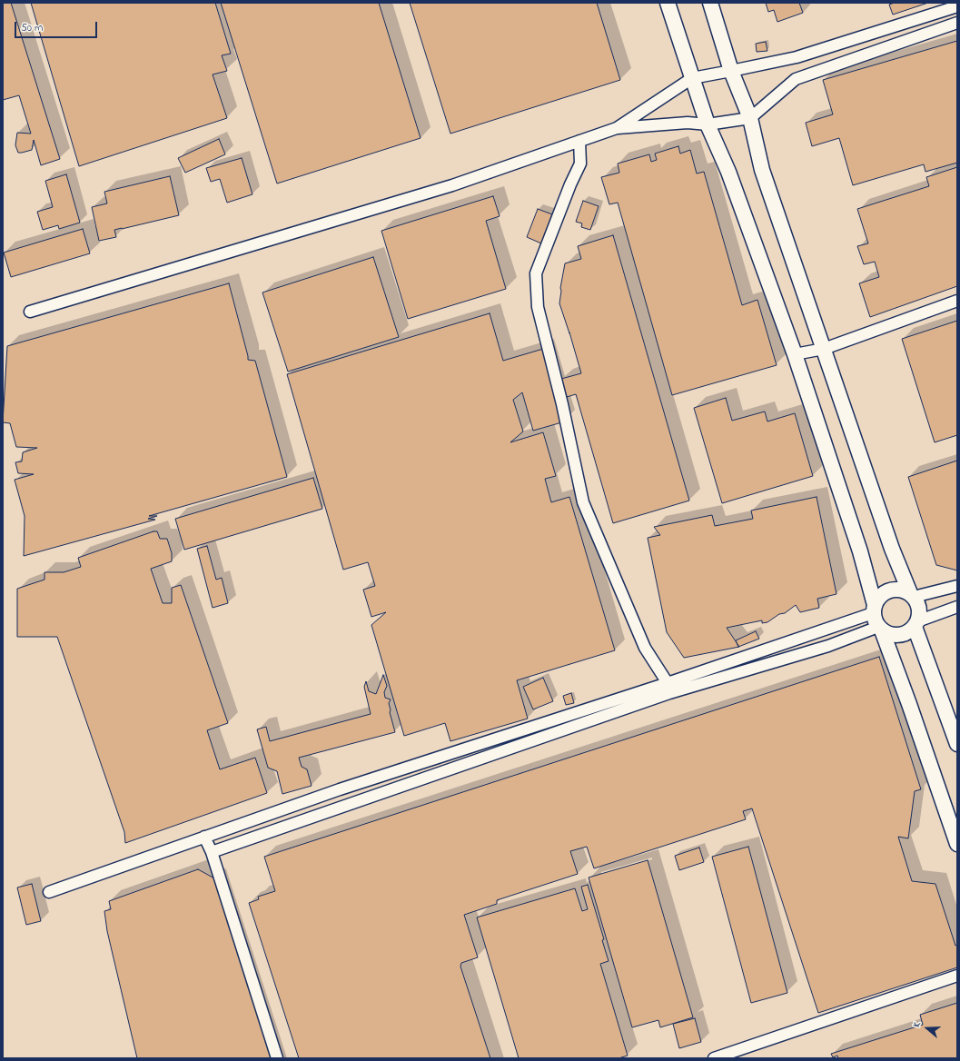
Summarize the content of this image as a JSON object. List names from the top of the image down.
{
  "scale_bar": "50 m",
  "north": "left"
}
